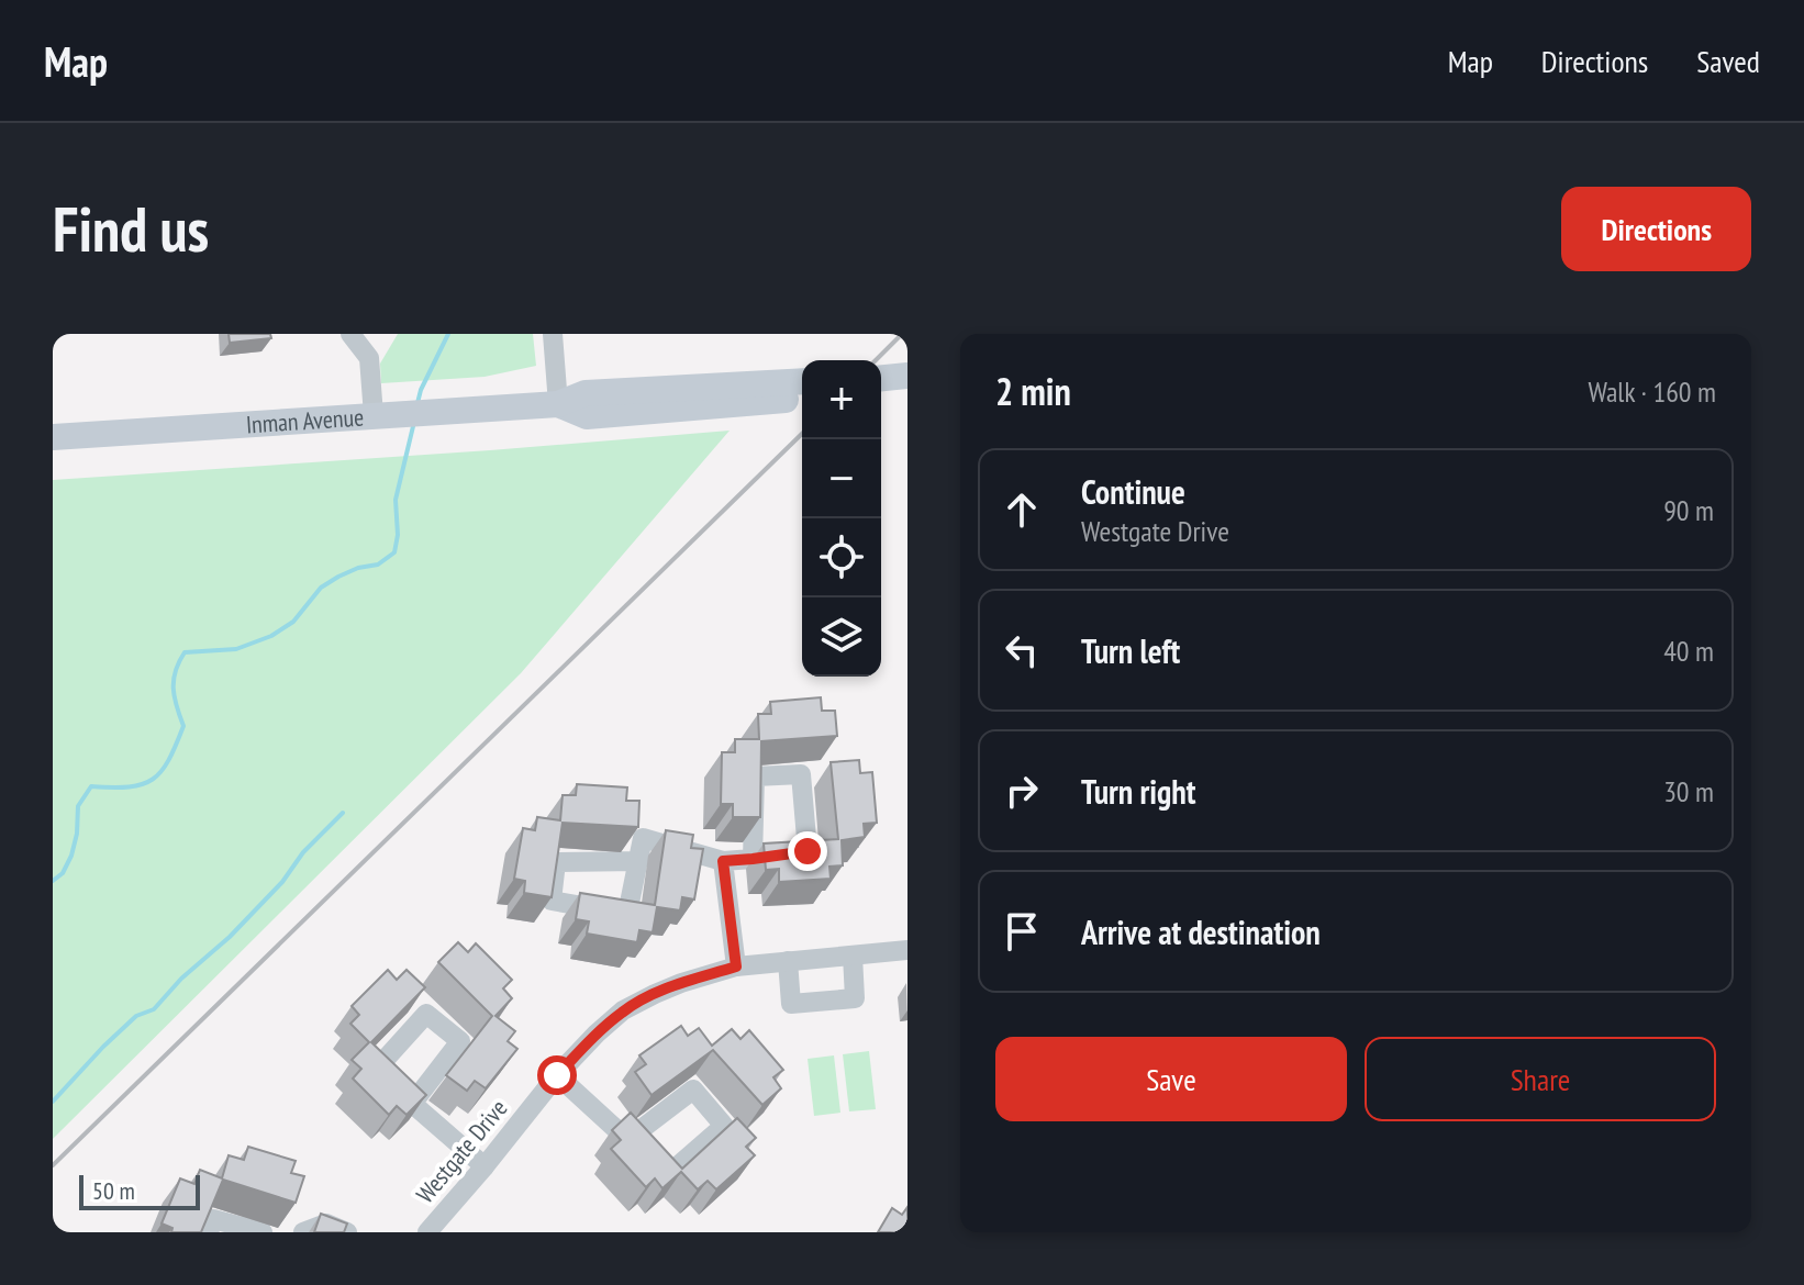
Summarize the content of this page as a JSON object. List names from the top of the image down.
{
  "streets": {
    "main road": ["Inman Avenue"],
    "street": ["Westgate Drive"]
  },
  "scale_bar": "50 m",
  "page": {
    "header": "Map",
    "nav": ["Map", "Directions", "Saved"],
    "buttons": [
      "Directions",
      ["Save", "Share"]
    ],
    "title": "Find us",
    "heading": ["2 min", "Walk · 160 m"],
    "map_buttons": ["+", "−"],
    "list": [
      ["Continue", "Westgate Drive", "90 m"],
      ["Turn left", "40 m"],
      ["Turn right", "30 m"],
      "Arrive at destination"
    ],
    "scale": "50 m"
  }
}
